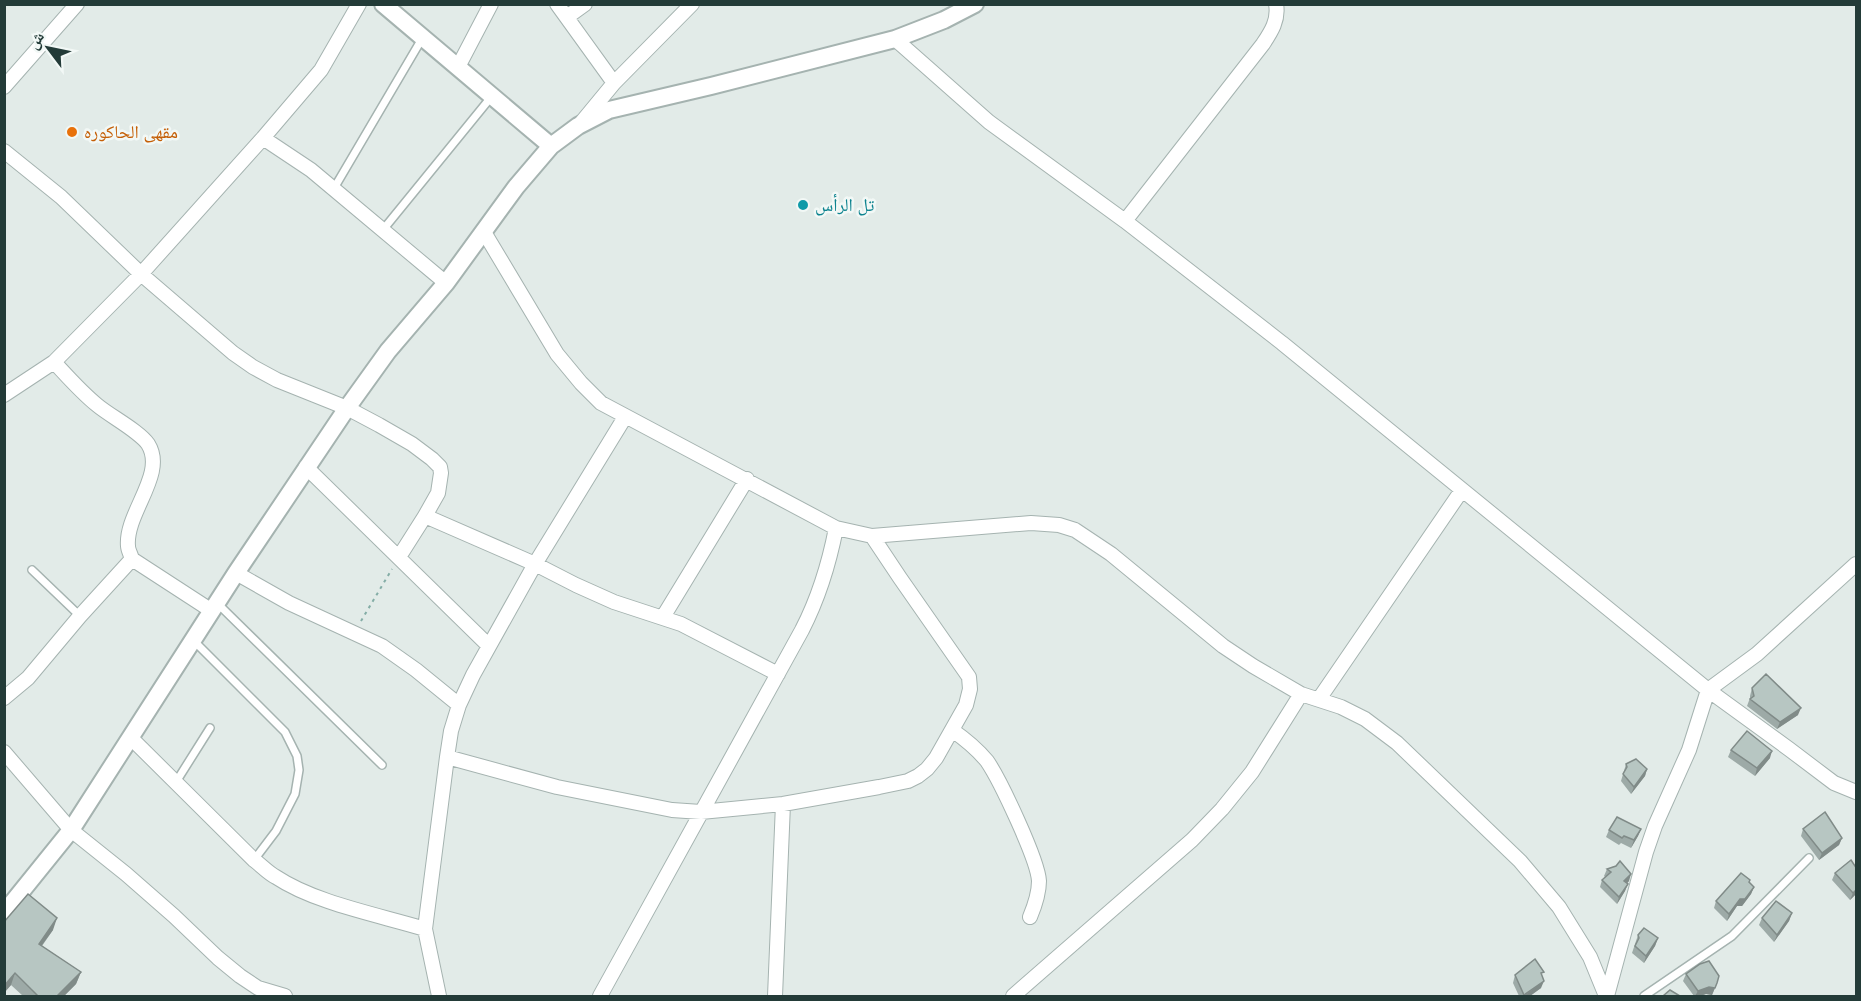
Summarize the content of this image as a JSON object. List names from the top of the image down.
{
  "places": ["مقهى الحاكوره", "تل الرأس"],
  "north": "top left"
}
